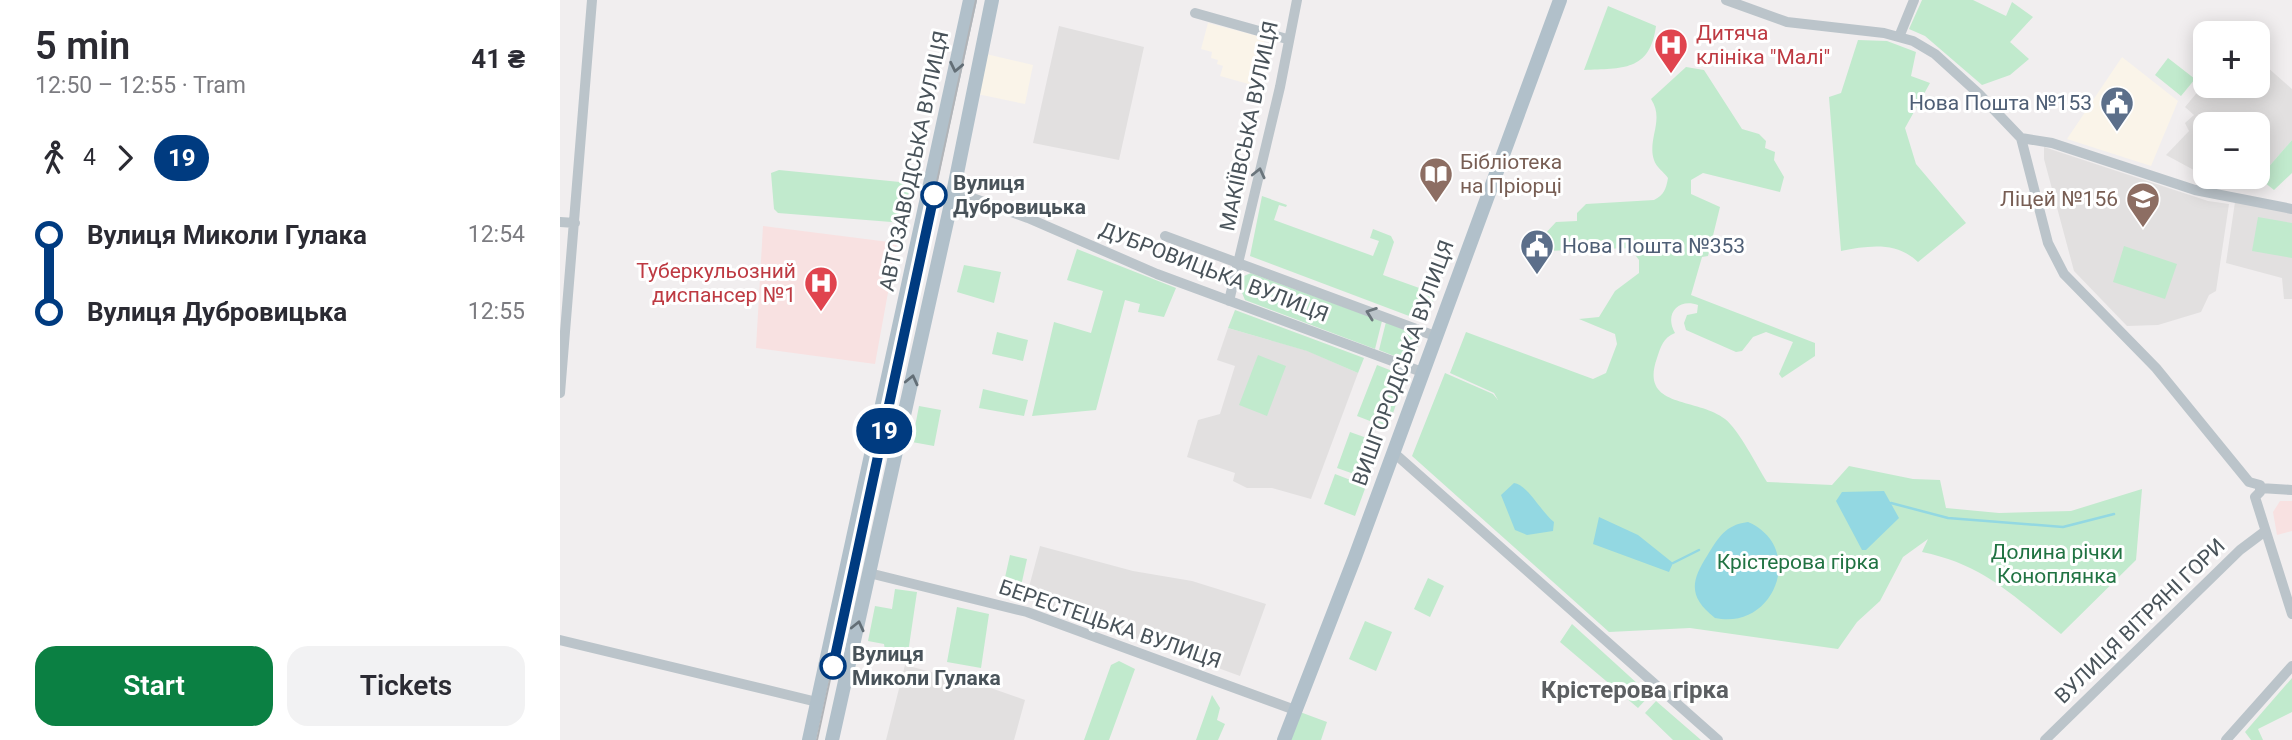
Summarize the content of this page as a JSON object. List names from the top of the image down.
{
  "streets": {
    "main road": ["АВТОЗАВОДСЬКА ВУЛИЦЯ", "ВИШГОРОДСЬКА ВУЛИЦЯ"],
    "street": [
      "МАКІЇВСЬКА ВУЛИЦЯ",
      "ДУБРОВИЦЬКА ВУЛИЦЯ",
      "ВУЛИЦЯ ВІТРЯНІ ГОРИ",
      "БЕРЕСТЕЦЬКА ВУЛИЦЯ"
    ]
  },
  "crossings": [
    ["МАКІЇВСЬКА ВУЛИЦЯ", "ДУБРОВИЦЬКА ВУЛИЦЯ"],
    ["АВТОЗАВОДСЬКА ВУЛИЦЯ", "ДУБРОВИЦЬКА ВУЛИЦЯ"],
    ["АВТОЗАВОДСЬКА ВУЛИЦЯ", "БЕРЕСТЕЦЬКА ВУЛИЦЯ"],
    ["ДУБРОВИЦЬКА ВУЛИЦЯ", "ВИШГОРОДСЬКА ВУЛИЦЯ"],
    ["ВИШГОРОДСЬКА ВУЛИЦЯ", "БЕРЕСТЕЦЬКА ВУЛИЦЯ"]
  ],
  "one_way": ["МАКІЇВСЬКА ВУЛИЦЯ"],
  "districts": ["Крістерова гірка"],
  "parks": ["Долина річки Коноплянка", "Крістерова гірка"],
  "places": {
    "hospital": ["Дитяча клініка \"Малі\"", "Туберкульозний диспансер №1"],
    "public building": ["Нова Пошта №153", "Нова Пошта №353"],
    "other": ["Вулиця Дубровицька", "Вулиця Миколи Гулака"],
    "library": ["Бібліотека на Пріорці"],
    "school or university": ["Ліцей №156"]
  },
  "lines": ["tram line 19"],
  "page": {
    "heading": ["5 min", "12:50 – 12:55 · Tram", "41 ₴"],
    "on_map": "19",
    "map_buttons": ["+", "−"],
    "legs": ["4", "19"],
    "list": [
      {
        "name": "Вулиця Миколи Гулака",
        "value": "12:54"
      },
      {
        "name": "Вулиця Дубровицька",
        "value": "12:55"
      }
    ],
    "buttons": ["Start", "Tickets"]
  }
}
